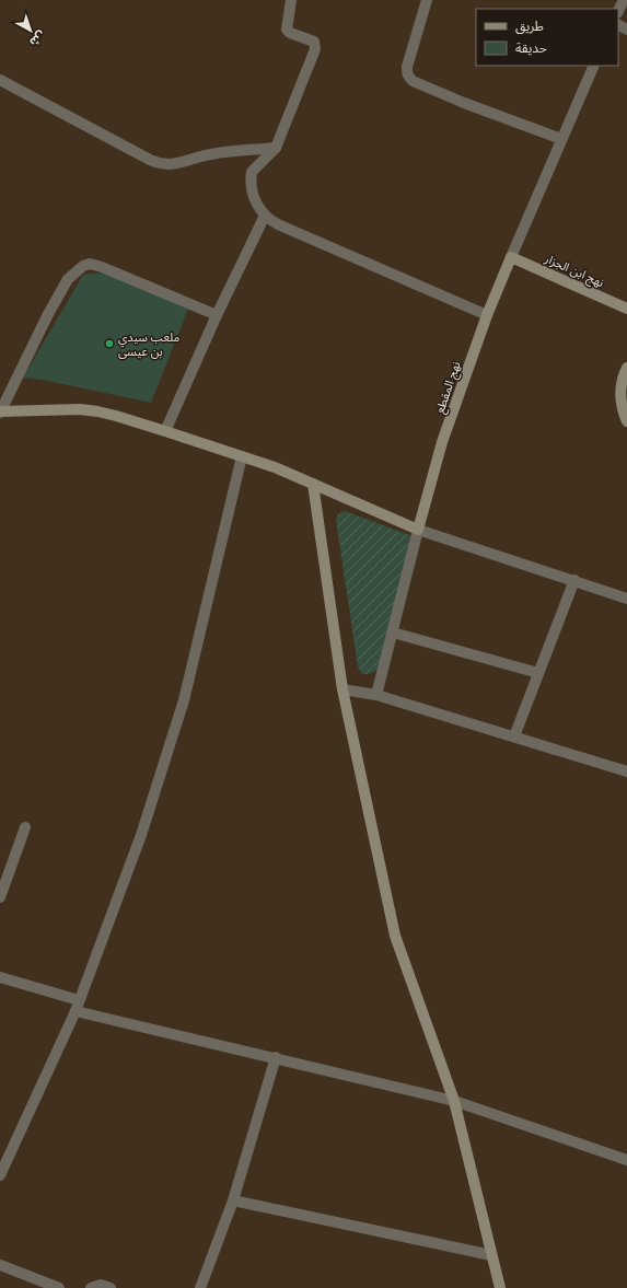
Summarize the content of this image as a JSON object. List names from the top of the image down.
{
  "streets": {
    "street": ["نهج ابن الجزار", "نهج المقطع"]
  },
  "crossings": [
    ["نهج ابن الجزار", "نهج المقطع"]
  ],
  "places": ["ملعب سيدي بن عيسى"],
  "legend": ["طريق", "حديقة"],
  "north": "bottom right"
}
